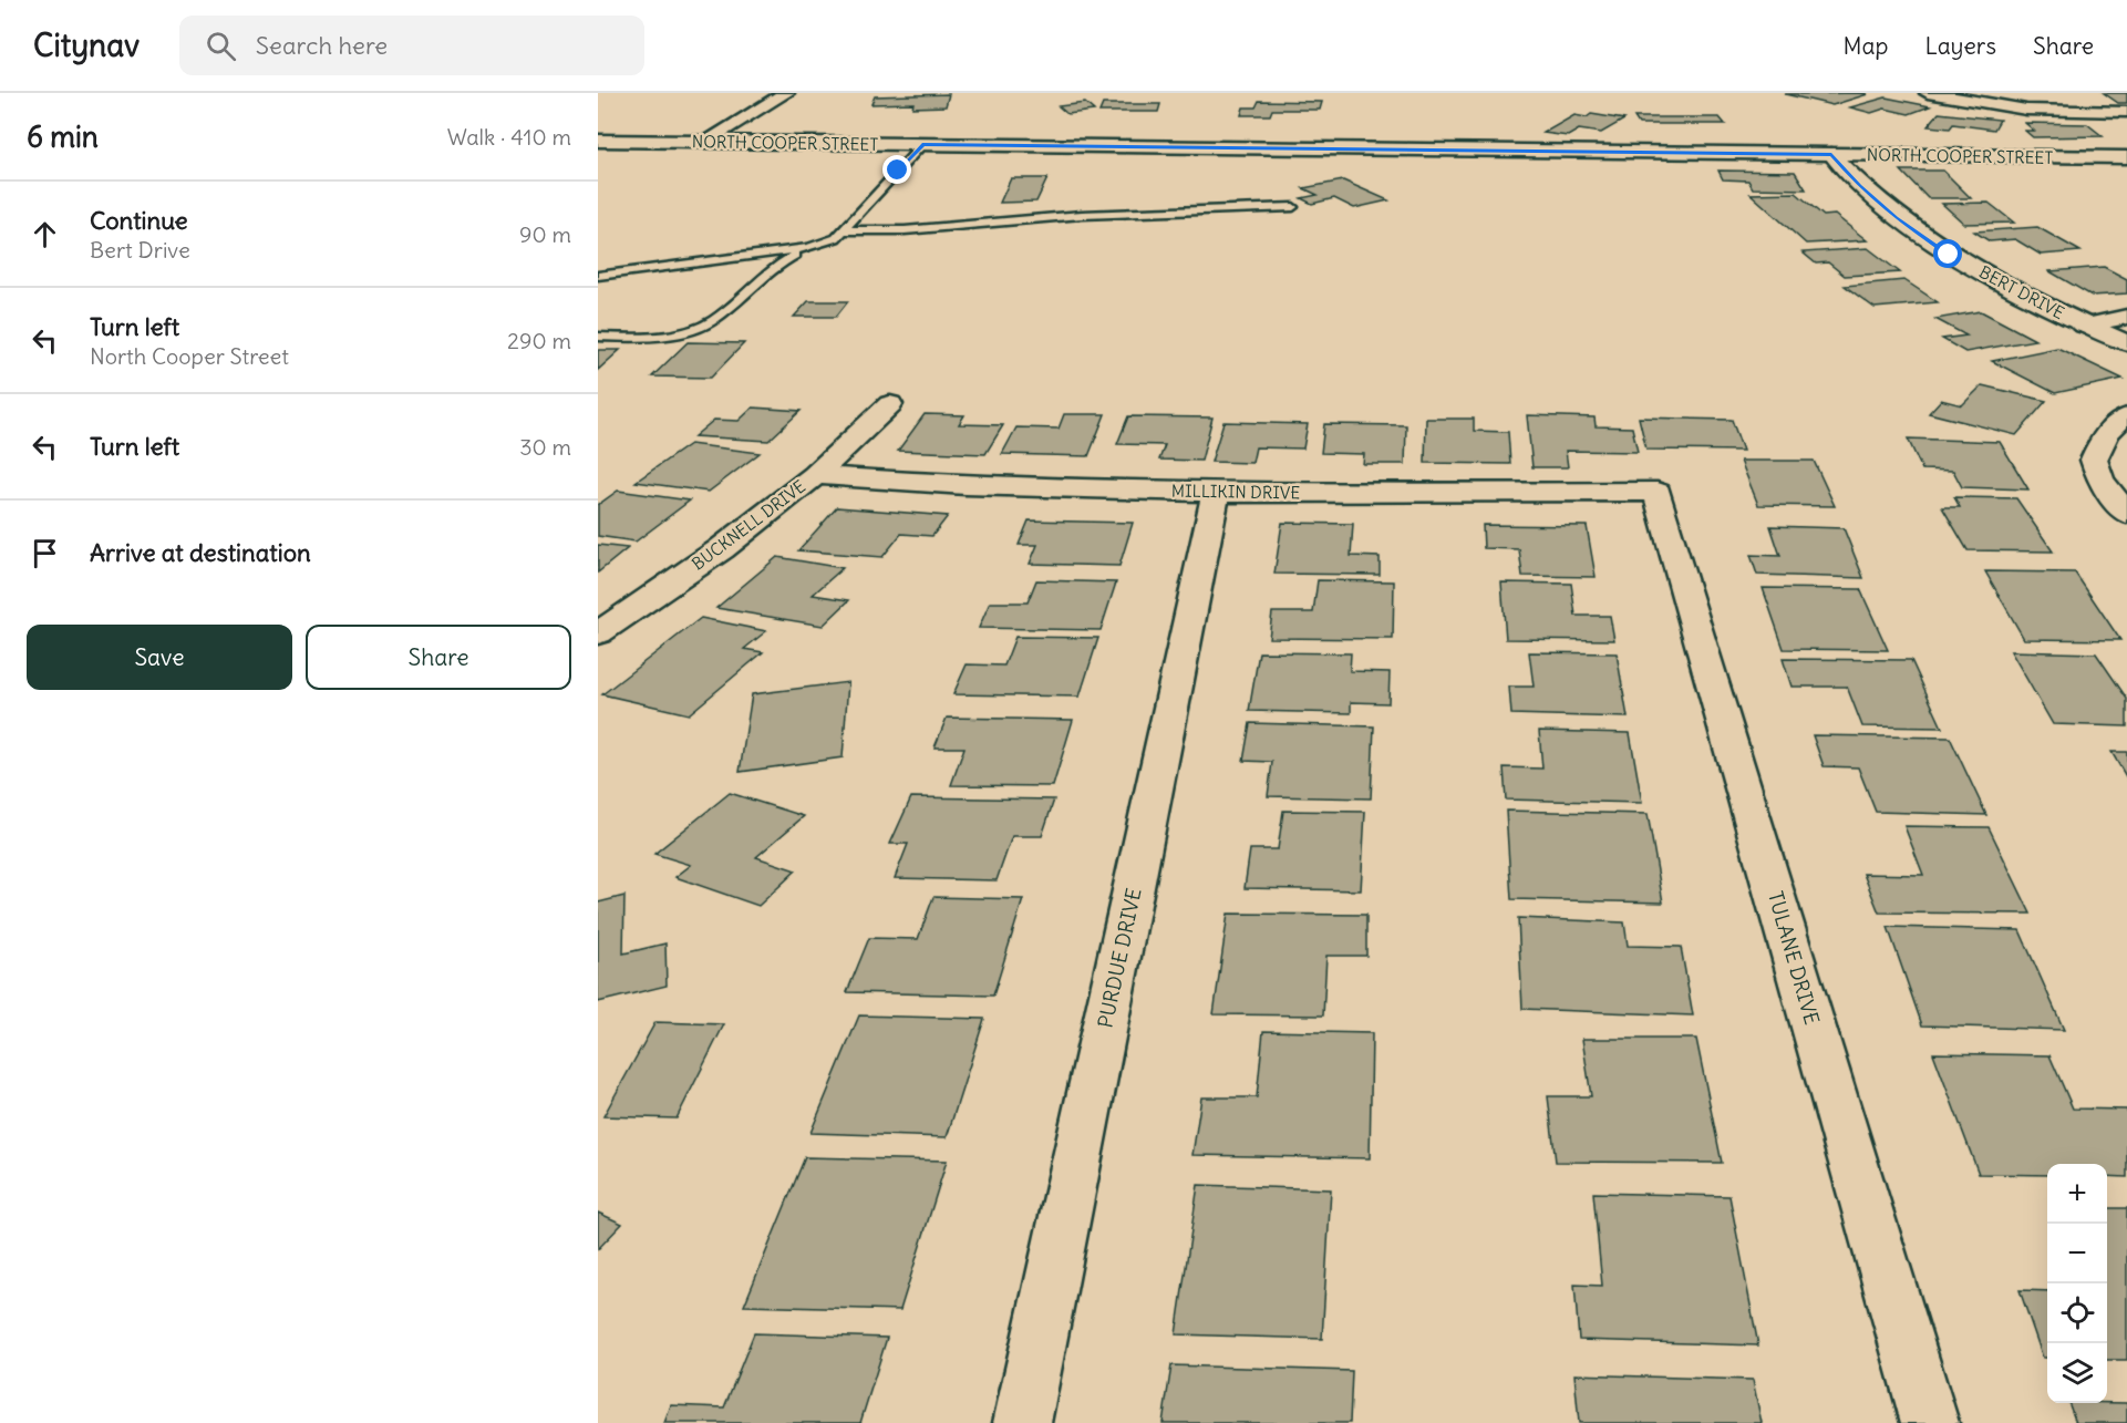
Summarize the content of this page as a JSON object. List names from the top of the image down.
{
  "streets": {
    "street": [
      "NORTH COOPER STREET",
      "BERT DRIVE",
      "MILLIKIN DRIVE",
      "BUCKNELL DRIVE",
      "PURDUE DRIVE",
      "TULANE DRIVE"
    ]
  },
  "crossings": [
    ["NORTH COOPER STREET", "BERT DRIVE"],
    ["MILLIKIN DRIVE", "BUCKNELL DRIVE"],
    ["MILLIKIN DRIVE", "PURDUE DRIVE"],
    ["MILLIKIN DRIVE", "TULANE DRIVE"]
  ],
  "page": {
    "header": "Citynav",
    "search": "Search here",
    "nav": ["Map", "Layers", "Share"],
    "heading": ["6 min", "Walk · 410 m"],
    "list": [
      ["Continue", "Bert Drive", "90 m"],
      ["Turn left", "North Cooper Street", "290 m"],
      ["Turn left", "30 m"],
      "Arrive at destination"
    ],
    "buttons": ["Save", "Share"],
    "map_buttons": ["+", "−"]
  }
}
